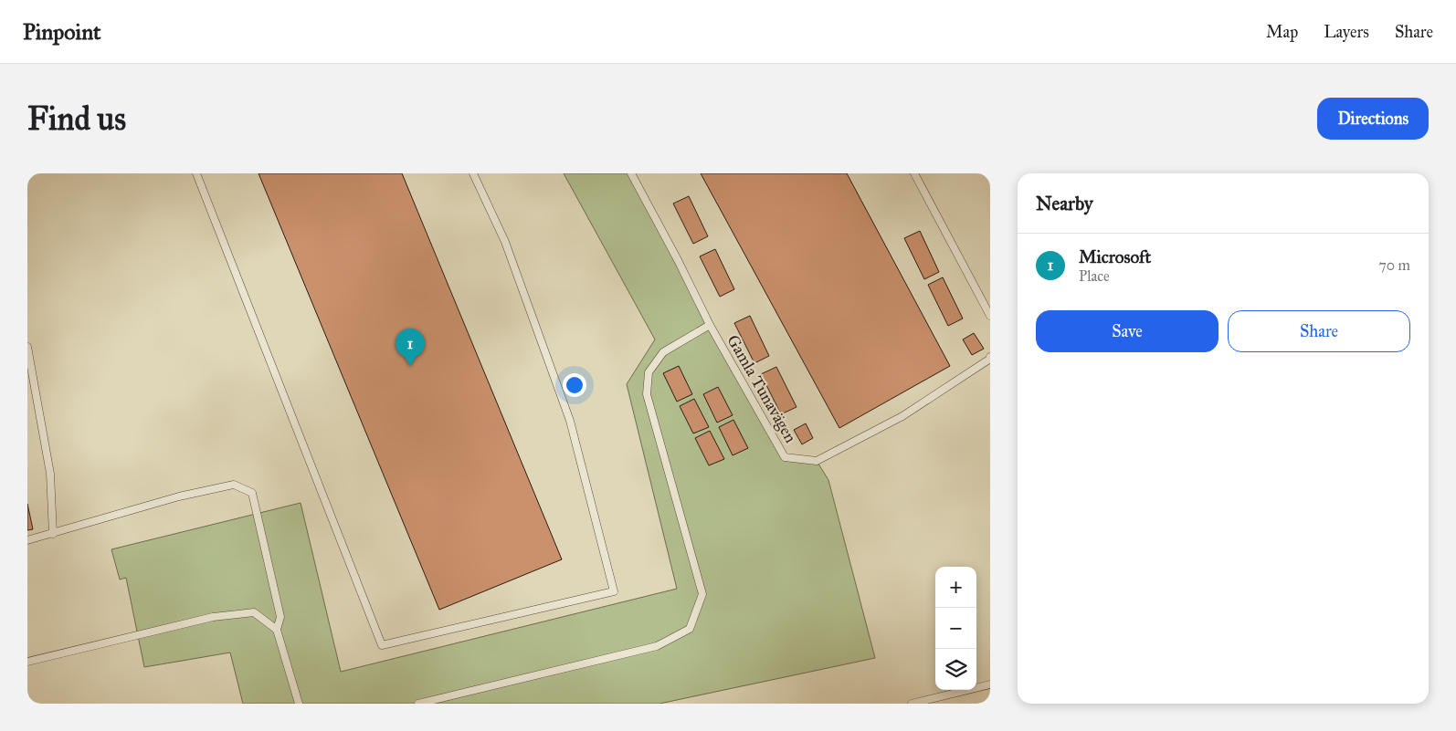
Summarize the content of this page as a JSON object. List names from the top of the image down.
{
  "streets": {
    "lane": ["Gamla Tunavägen"]
  },
  "page": {
    "header": "Pinpoint",
    "nav": ["Map", "Layers", "Share"],
    "buttons": [
      "Directions",
      ["Save", "Share"]
    ],
    "title": "Find us",
    "heading": "Nearby",
    "list": [
      {
        "mark": "1",
        "name": "Microsoft",
        "note": "Place",
        "value": "70 m"
      }
    ],
    "pins": "1",
    "map_buttons": ["+", "−"]
  }
}
